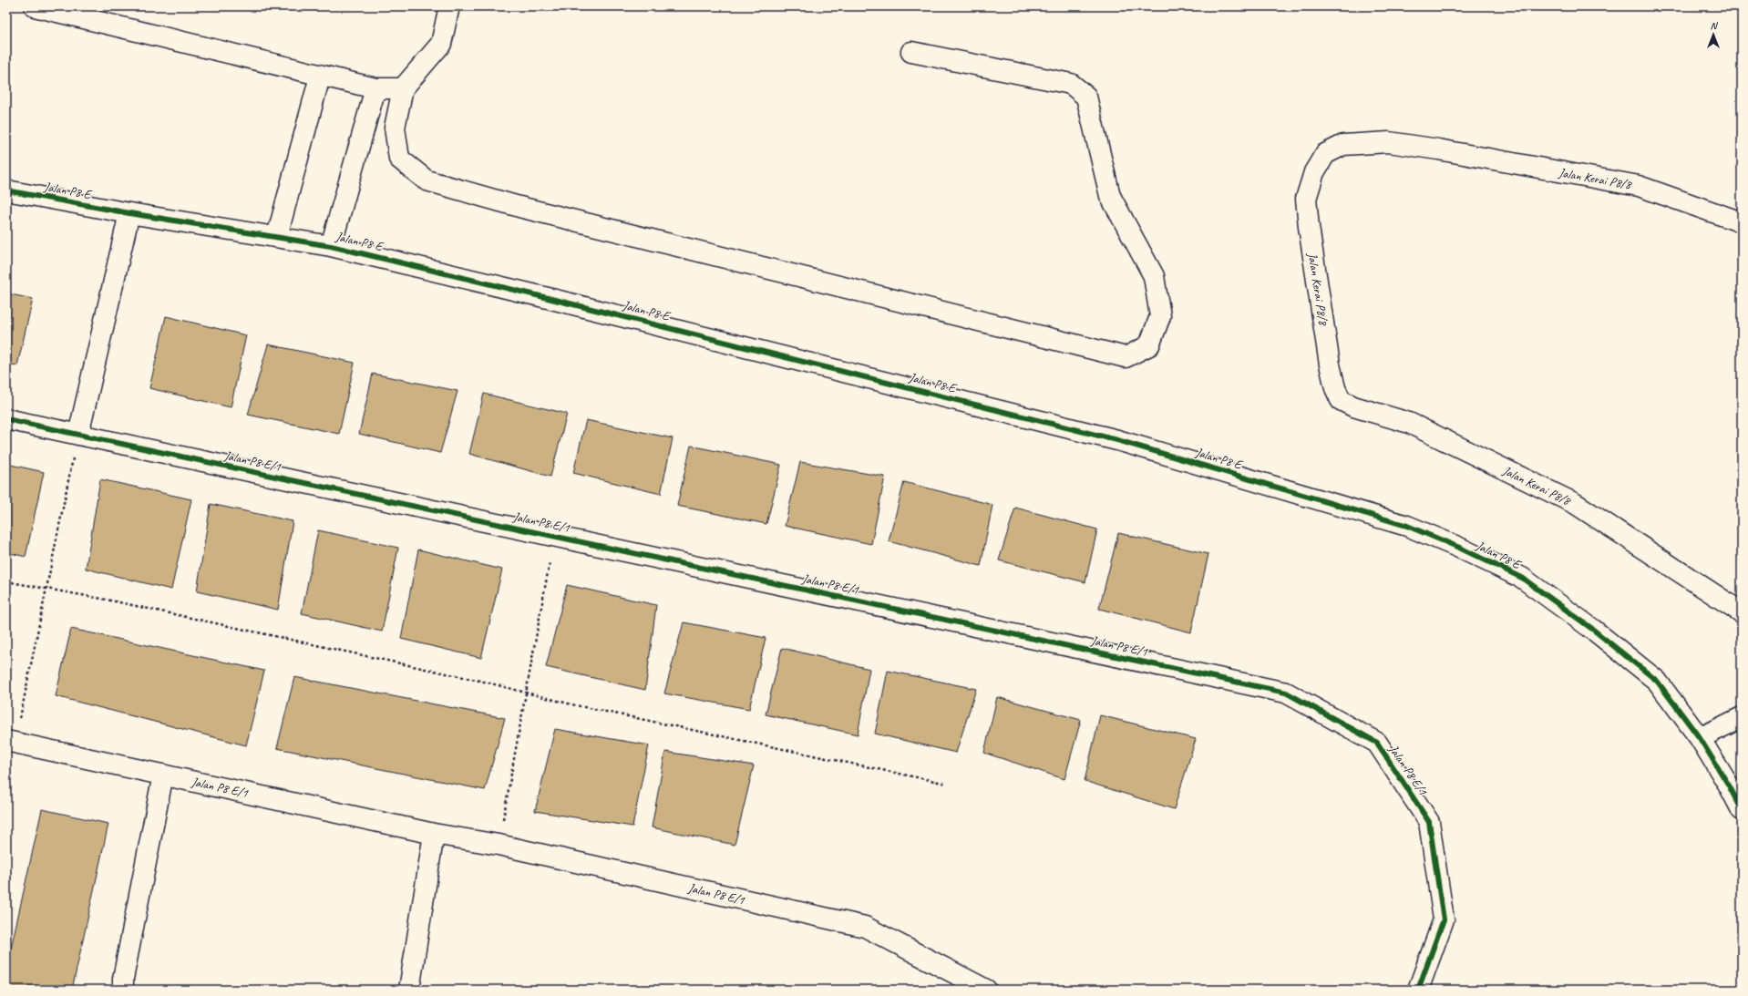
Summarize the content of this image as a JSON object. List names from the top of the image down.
{
  "streets": {
    "street": ["Jalan Kerai P8/8", "Jalan P8 E", "Jalan P8 E/1"]
  },
  "north": "top"
}
